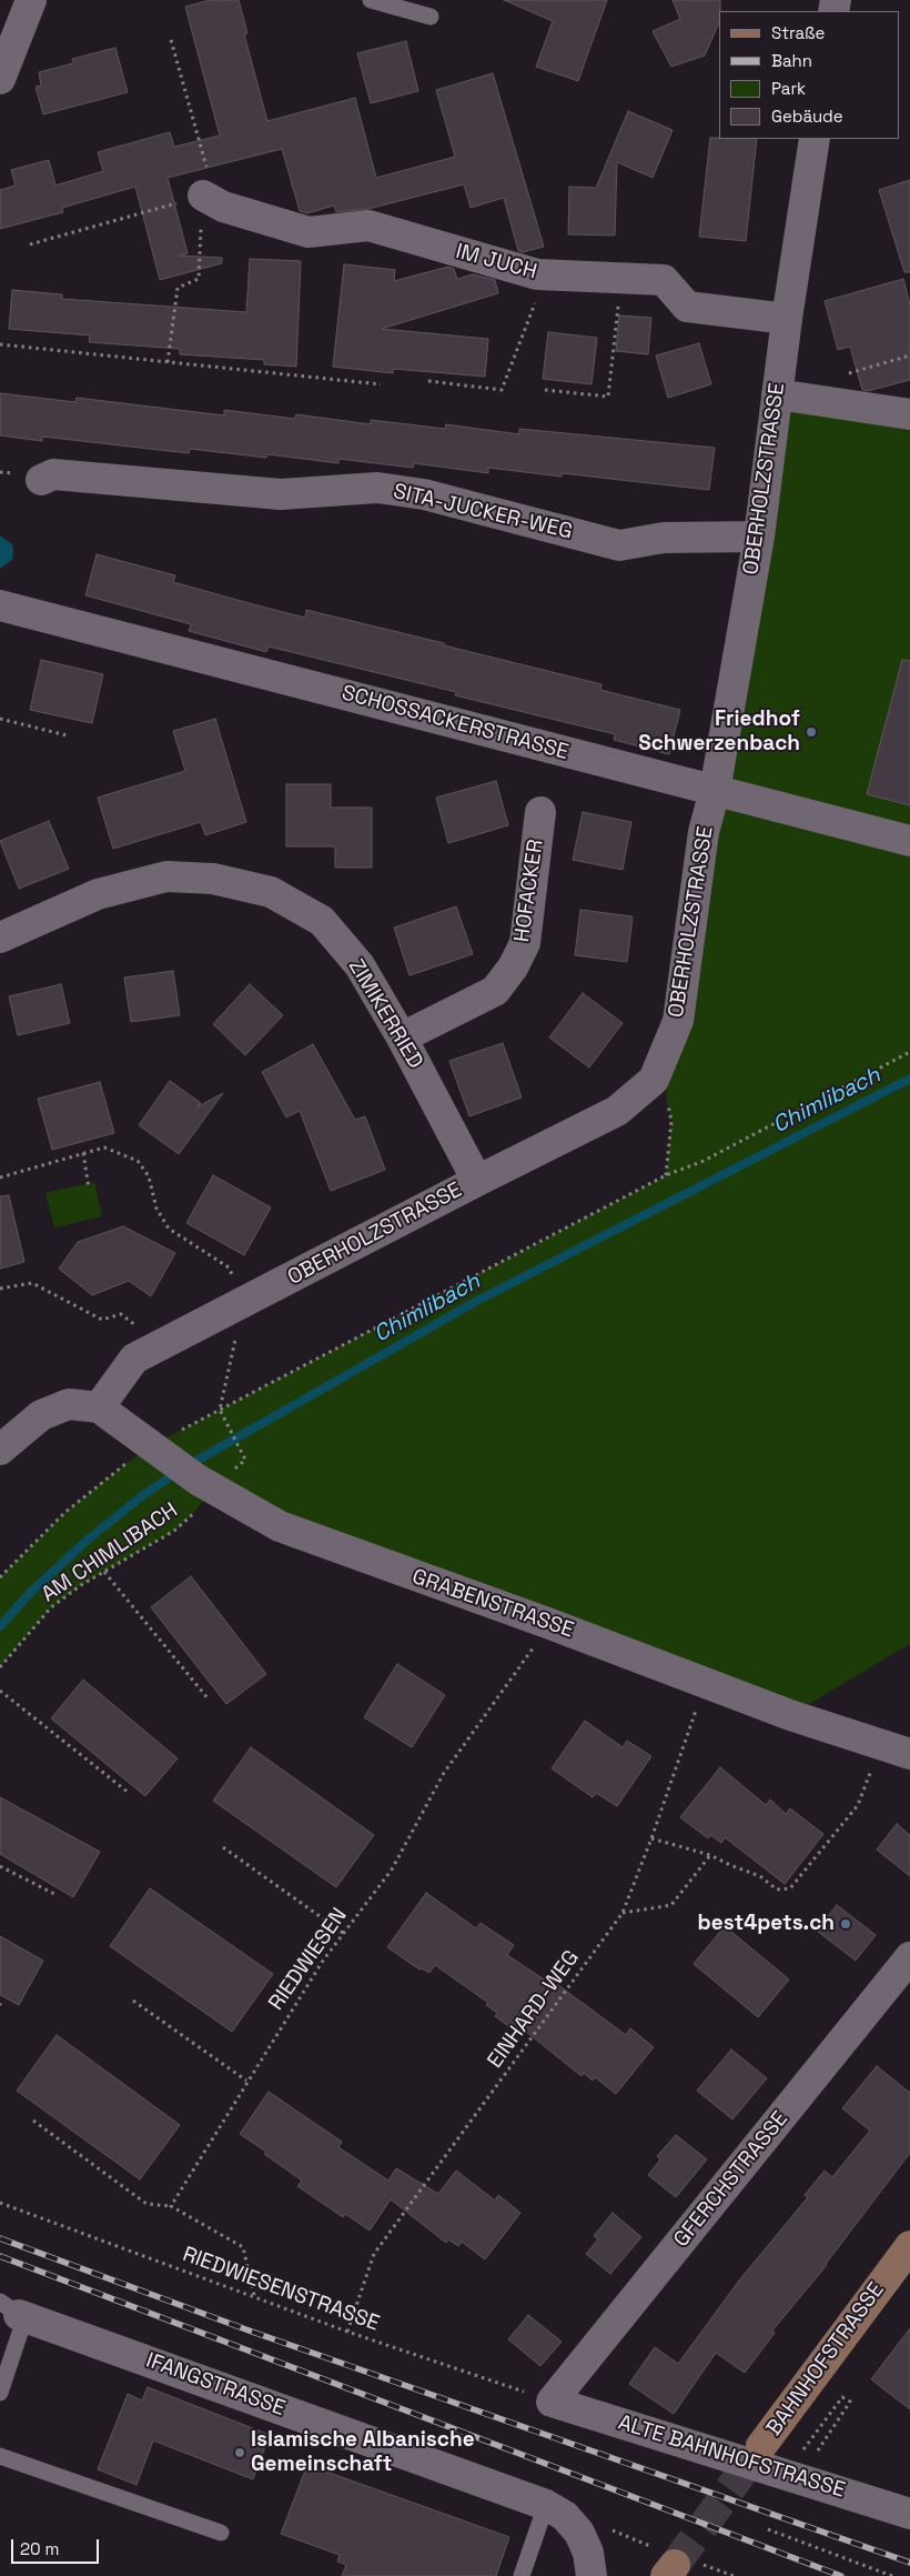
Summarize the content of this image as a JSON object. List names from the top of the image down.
{
  "streets": {
    "main road": ["BAHNHOFSTRASSE"],
    "street": [
      "IM JUCH",
      "OBERHOLZSTRASSE",
      "SITA-JUCKER-WEG",
      "SCHOSSACKERSTRASSE",
      "HOFACKER",
      "ZIMIKERRIED",
      "GRABENSTRASSE",
      "GFERCHSTRASSE",
      "IFANGSTRASSE",
      "ALTE BAHNHOFSTRASSE"
    ],
    "path": [
      "AM CHIMLIBACH",
      "RIEDWIESEN",
      "EINHARD-WEG",
      "RIEDWIESENSTRASSE"
    ]
  },
  "crossings": [
    ["IM JUCH", "OBERHOLZSTRASSE"],
    ["OBERHOLZSTRASSE", "SITA-JUCKER-WEG"],
    ["OBERHOLZSTRASSE", "SCHOSSACKERSTRASSE"],
    ["OBERHOLZSTRASSE", "ZIMIKERRIED"],
    ["OBERHOLZSTRASSE", "GRABENSTRASSE"],
    ["HOFACKER", "ZIMIKERRIED"],
    ["AM CHIMLIBACH", "GRABENSTRASSE"],
    ["GRABENSTRASSE", "RIEDWIESEN"],
    ["GRABENSTRASSE", "EINHARD-WEG"],
    ["EINHARD-WEG", "RIEDWIESENSTRASSE"],
    ["GFERCHSTRASSE", "RIEDWIESENSTRASSE"],
    ["GFERCHSTRASSE", "ALTE BAHNHOFSTRASSE"],
    ["RIEDWIESENSTRASSE", "ALTE BAHNHOFSTRASSE"]
  ],
  "water": ["Chimlibach"],
  "places": ["Friedhof Schwerzenbach", "best4pets.ch", "Islamische Albanische Gemeinschaft"],
  "legend": [
    "Straße",
    "Bahn",
    "Park",
    "Gebäude"
  ],
  "scale_bar": "20 m"
}
